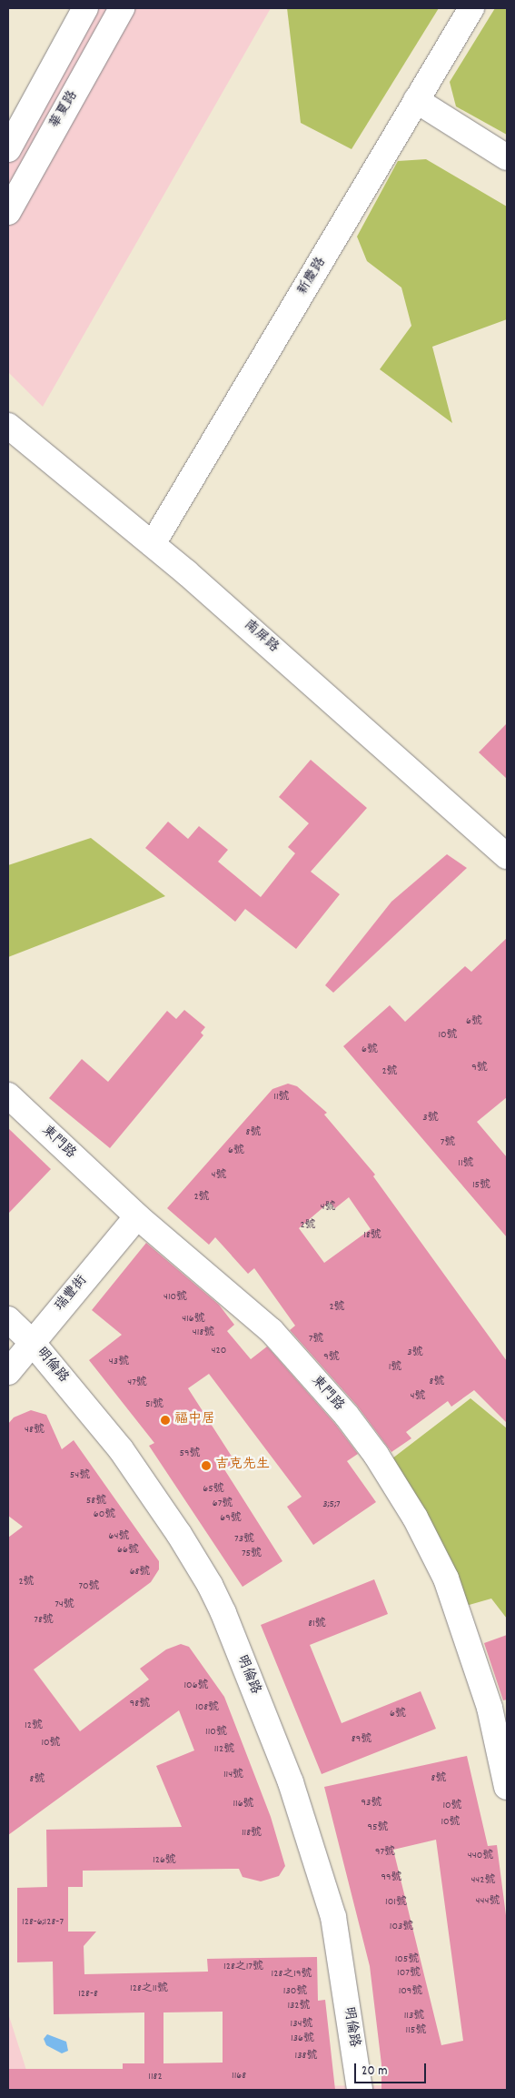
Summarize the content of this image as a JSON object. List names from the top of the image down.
{
  "streets": {
    "street": [
      "華夏路",
      "新慶路",
      "南屏路",
      "東門路",
      "瑞豐街",
      "明倫路"
    ]
  },
  "crossings": [
    ["新慶路", "南屏路"],
    ["東門路", "瑞豐街"],
    ["瑞豐街", "明倫路"]
  ],
  "places": ["福中居", "吉克先生"],
  "house_numbers": [
    "6號",
    "10號",
    "6號",
    "9號",
    "2號",
    "11號",
    "3號",
    "8號",
    "7號",
    "6號",
    "11號",
    "4號",
    "15號",
    "2號",
    "4號",
    "2號",
    "18號",
    "410號",
    "2號",
    "416號",
    "418號",
    "7號",
    "420",
    "3號",
    "9號",
    "43號",
    "1號",
    "8號",
    "47號",
    "4號",
    "51號",
    "48號",
    "59號",
    "54號",
    "65號",
    "58號",
    "67號",
    "3;5;7",
    "60號",
    "69號",
    "64號",
    "73號",
    "66號",
    "75號",
    "68號",
    "2號",
    "70號",
    "74號",
    "78號",
    "81號",
    "106號",
    "98號",
    "108號",
    "6號",
    "12號",
    "110號",
    "89號",
    "10號",
    "112號",
    "114號",
    "8號",
    "8號",
    "93號",
    "116號",
    "10號",
    "10號",
    "95號",
    "118號",
    "97號",
    "440號",
    "126號",
    "99號",
    "442號",
    "444號",
    "101號",
    "128-6;128-7",
    "103號",
    "105號",
    "128之17號",
    "107號",
    "128之19號",
    "128之11號",
    "130號",
    "109號",
    "128-8",
    "132號",
    "113號",
    "134號",
    "115號",
    "136號",
    "138號",
    "1168",
    "1182"
  ],
  "scale_bar": "20 m"
}
